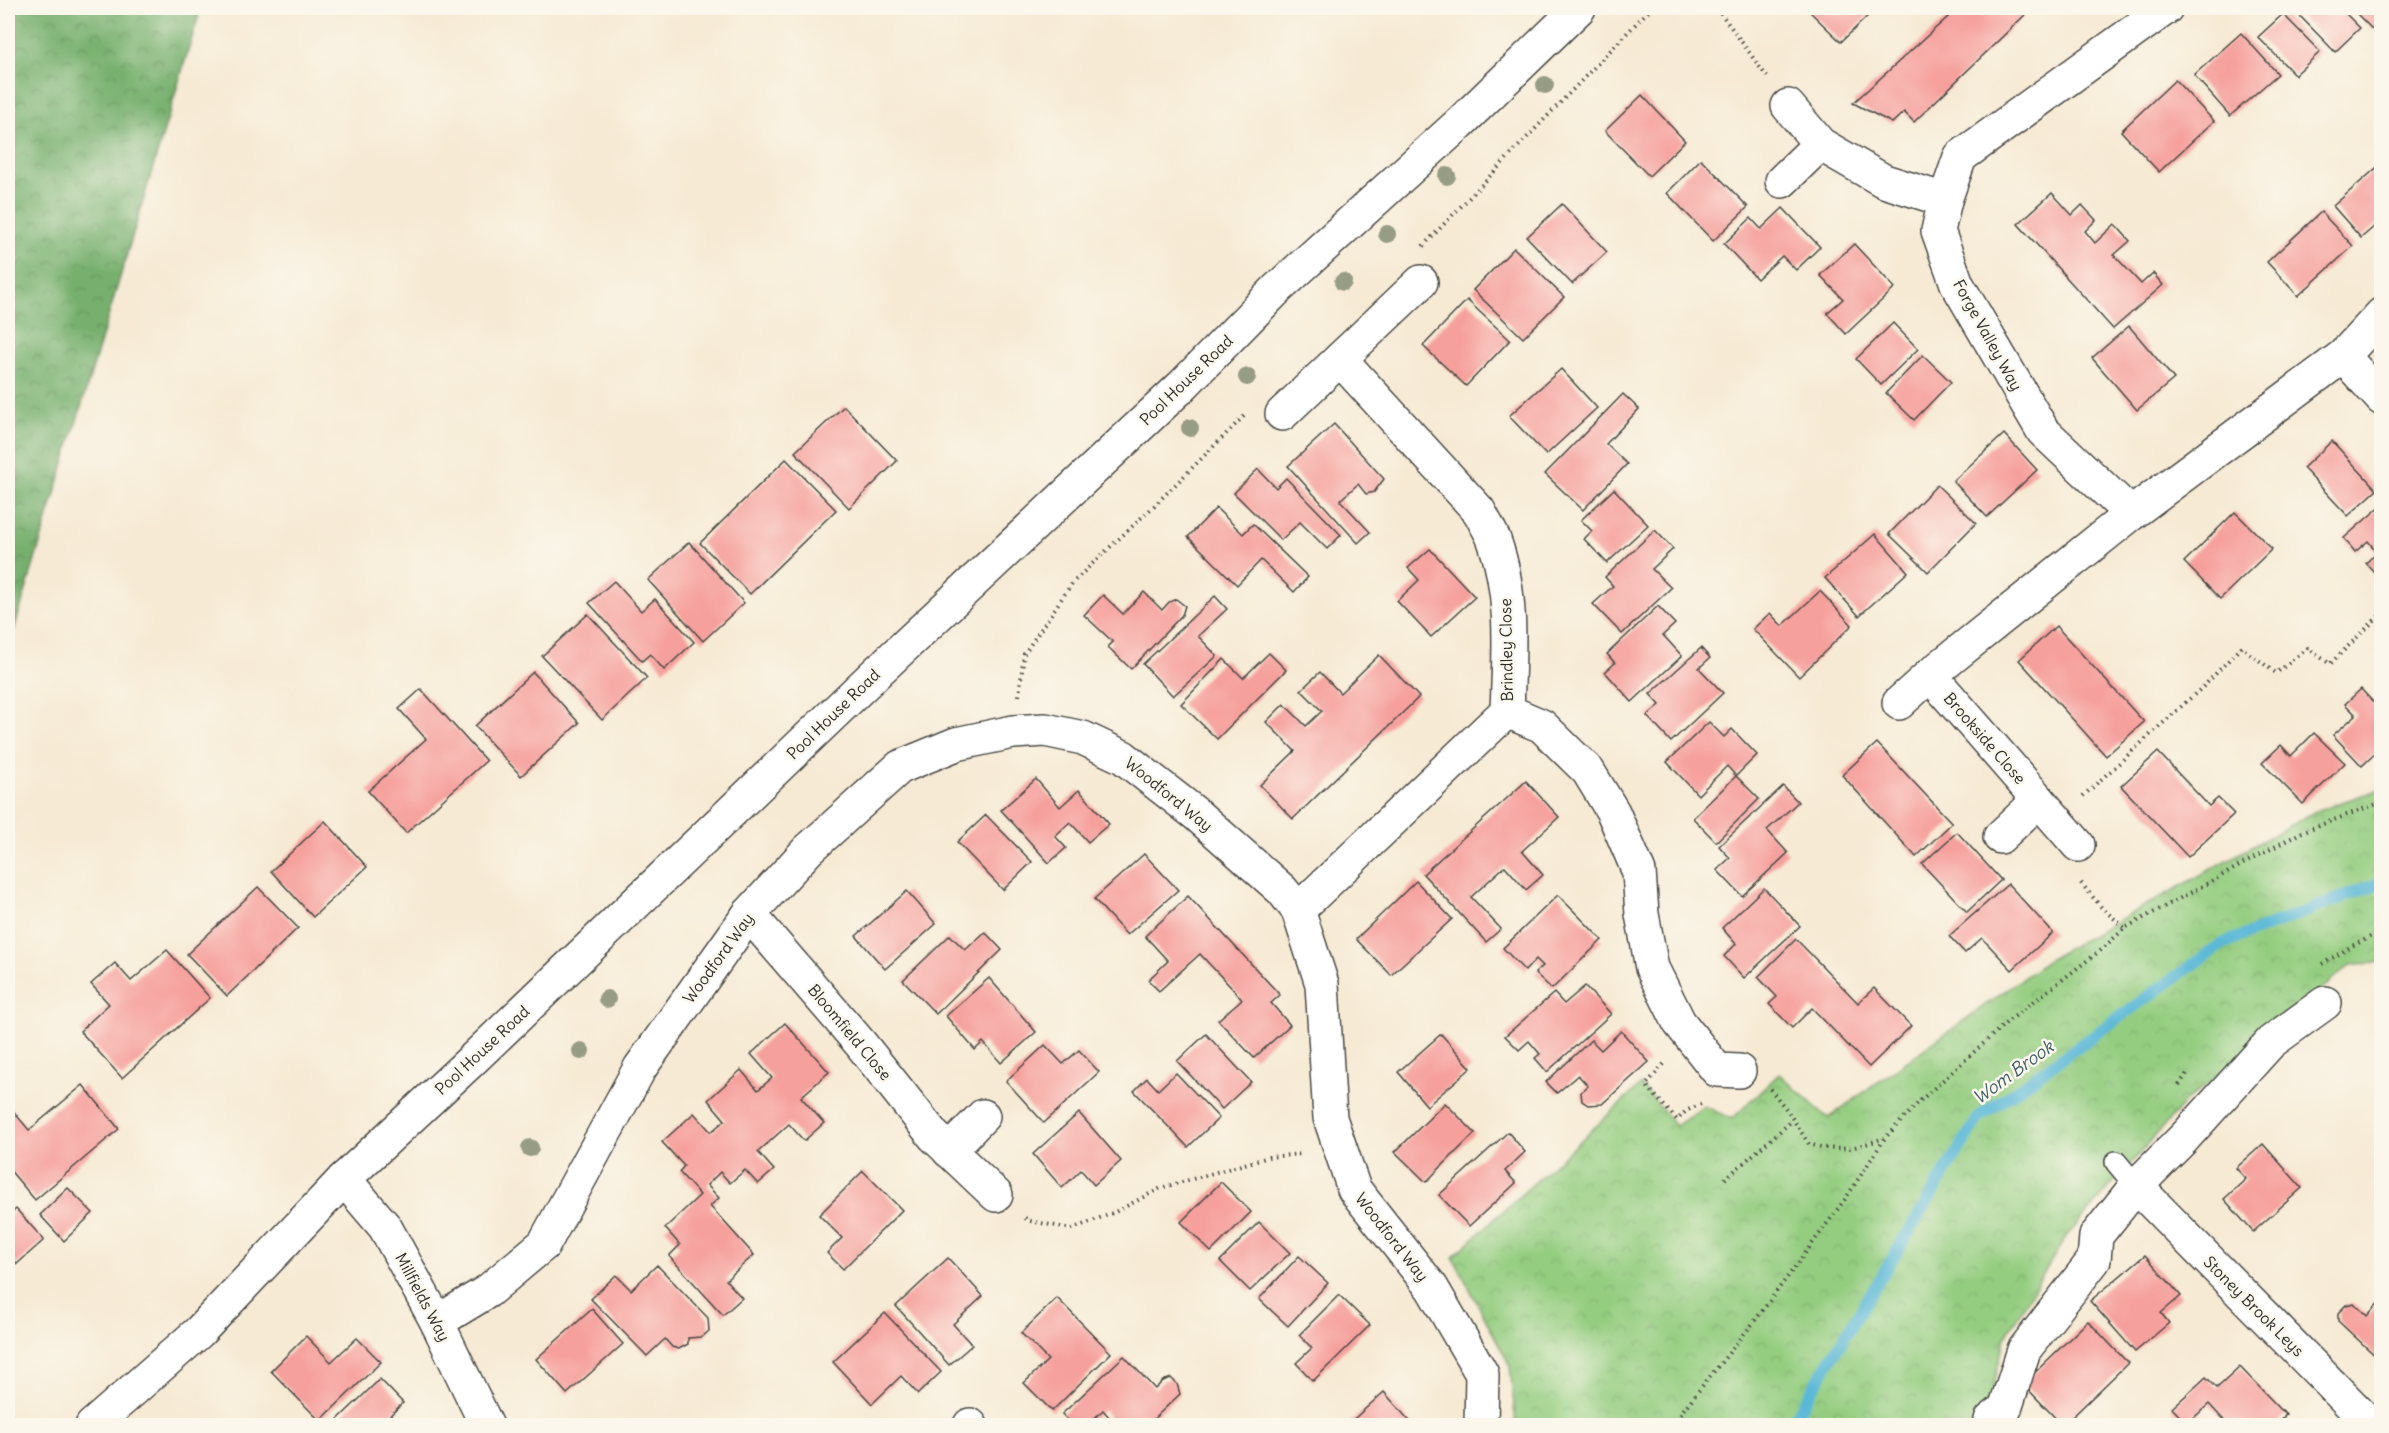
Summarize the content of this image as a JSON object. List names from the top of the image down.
{
  "streets": {
    "street": [
      "Forge Valley Way",
      "Pool House Road",
      "Brindley Close",
      "Brookside Close",
      "Woodford Way",
      "Bloomfield Close",
      "Millfields Way",
      "Stoney Brook Leys"
    ]
  },
  "crossings": [
    ["Pool House Road", "Millfields Way"],
    ["Brindley Close", "Woodford Way"],
    ["Woodford Way", "Bloomfield Close"],
    ["Woodford Way", "Millfields Way"]
  ],
  "water": ["Wom Brook"]
}
